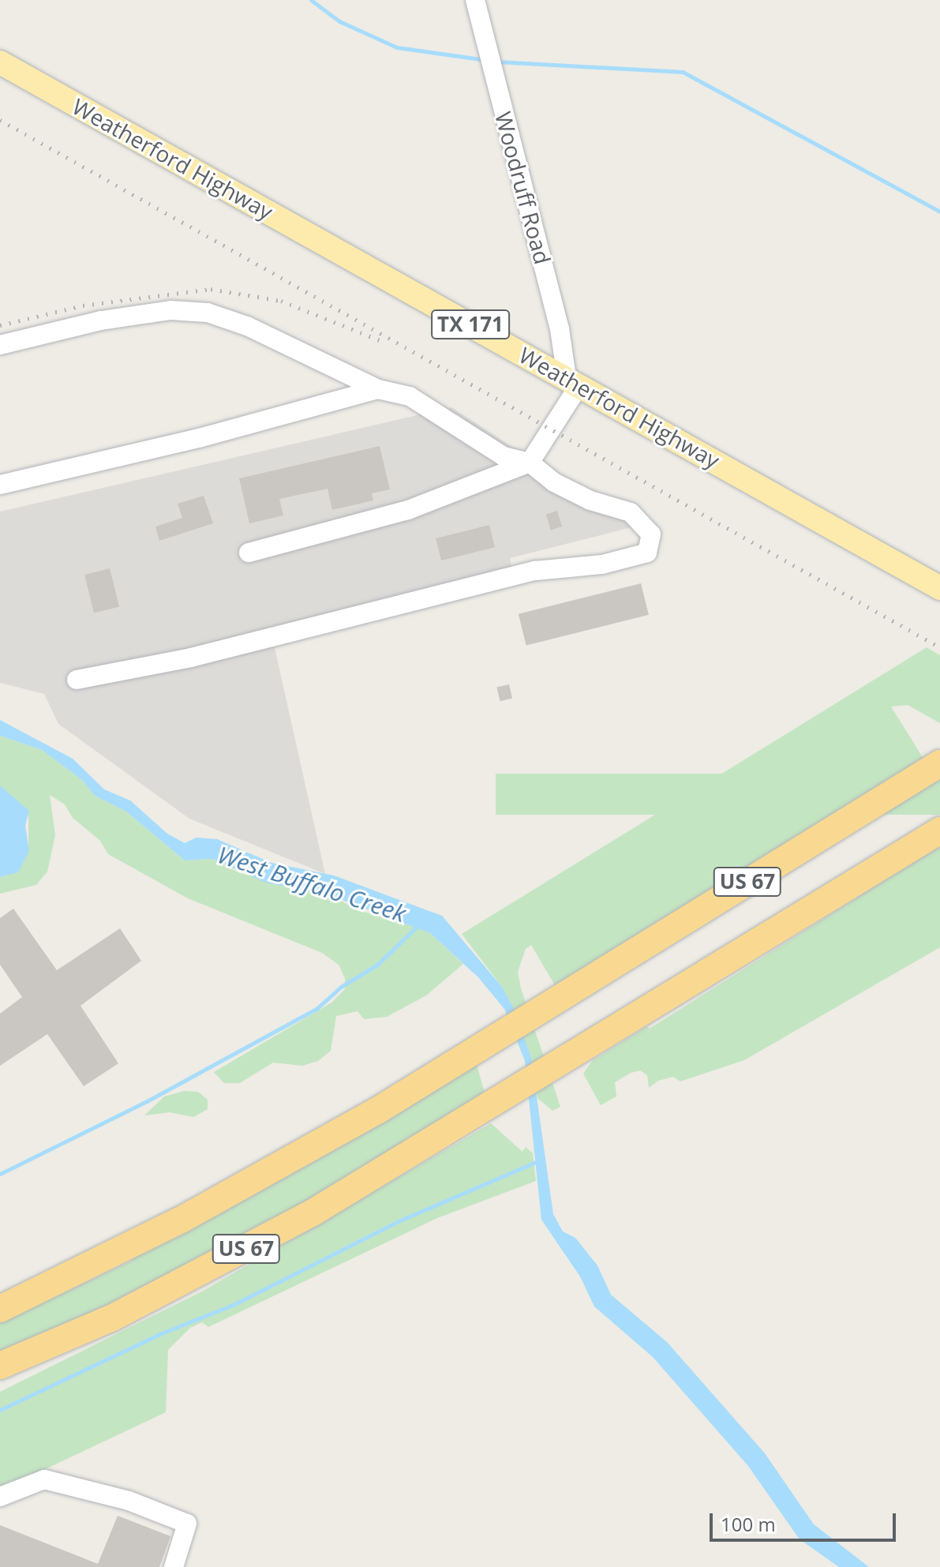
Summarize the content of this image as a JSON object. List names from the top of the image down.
{
  "streets": {
    "highway": ["US 67"],
    "main road": ["Weatherford Highway", "TX 171"],
    "street": ["Woodruff Road"]
  },
  "crossings": [
    ["Weatherford Highway", "Woodruff Road"]
  ],
  "water": ["West Buffalo Creek"],
  "scale_bar": "100 m"
}
